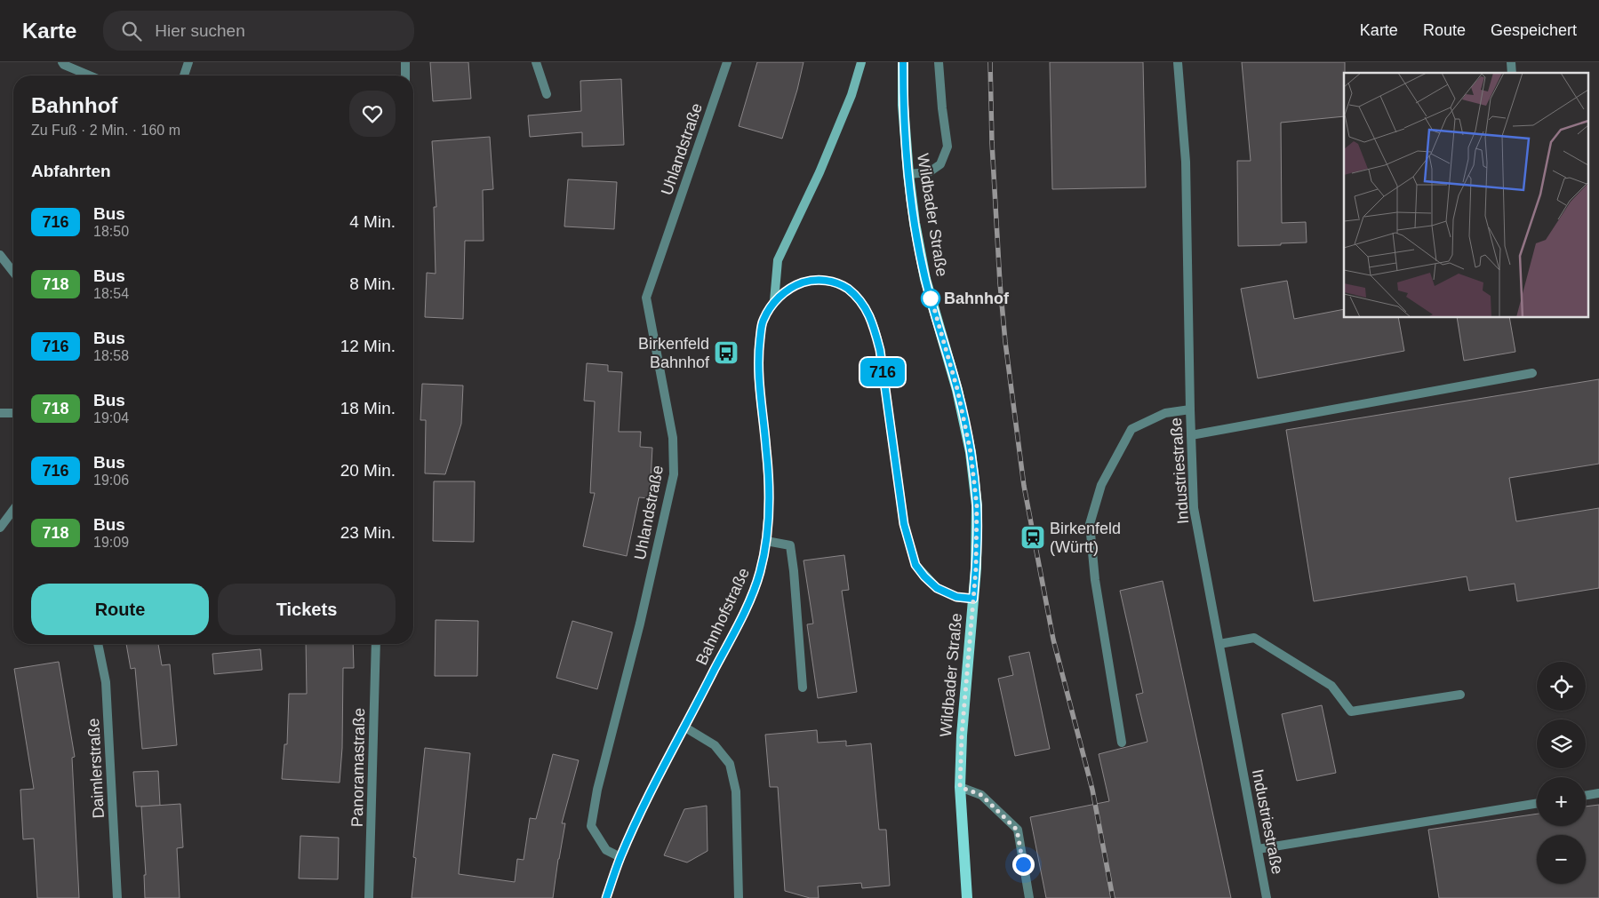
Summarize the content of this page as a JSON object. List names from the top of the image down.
{
  "streets": {
    "main road": ["Wildbader Straße", "Bahnhofstraße"],
    "street": [
      "Uhlandstraße",
      "Industriestraße",
      "Panoramastraße",
      "Daimlerstraße"
    ]
  },
  "crossings": [
    ["Uhlandstraße", "Bahnhofstraße"]
  ],
  "places": {
    "other": ["Bahnhof"],
    "bus stop": ["Birkenfeld Bahnhof"],
    "station": ["Birkenfeld (Württ)"]
  },
  "lines": ["bus line 716"],
  "page": {
    "header": "Karte",
    "search": "Hier suchen",
    "nav": ["Karte", "Route", "Gespeichert"],
    "on_map": "716",
    "heading": [
      ["Bahnhof", "Zu Fuß · 2 Min. · 160 m"],
      "Abfahrten"
    ],
    "list": [
      {
        "mark": "716",
        "name": "Bus",
        "note": "18:50",
        "value": "4 Min."
      },
      {
        "mark": "718",
        "name": "Bus",
        "note": "18:54",
        "value": "8 Min."
      },
      {
        "mark": "716",
        "name": "Bus",
        "note": "18:58",
        "value": "12 Min."
      },
      {
        "mark": "718",
        "name": "Bus",
        "note": "19:04",
        "value": "18 Min."
      },
      {
        "mark": "716",
        "name": "Bus",
        "note": "19:06",
        "value": "20 Min."
      },
      {
        "mark": "718",
        "name": "Bus",
        "note": "19:09",
        "value": "23 Min."
      }
    ],
    "buttons": ["Route", "Tickets"],
    "map_buttons": ["+", "−"]
  }
}
